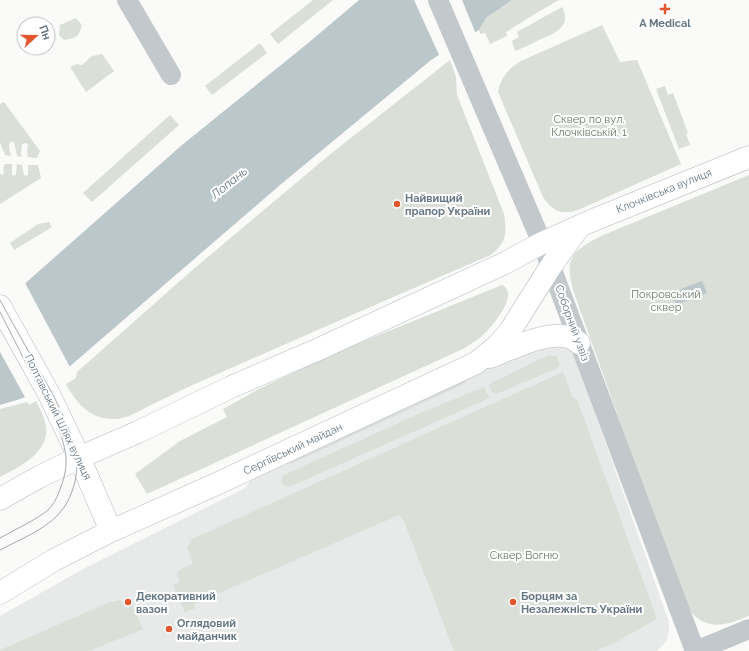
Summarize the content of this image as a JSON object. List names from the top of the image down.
{
  "streets": {
    "main road": ["Клочківська вулиця", "Полтавський Шлях вулиця", "Сергіївський майдан"],
    "street": ["Соборний узвіз"]
  },
  "crossings": [
    ["Клочківська вулиця", "Соборний узвіз"],
    ["Соборний узвіз", "Сергіївський майдан"],
    ["Полтавський Шлях вулиця", "Сергіївський майдан"]
  ],
  "water": ["Лопань"],
  "parks": ["Сквер по вул. Клочківській, 1", "Покровський сквер", "Сквер Вогню"],
  "places": {
    "health": ["A Medical"],
    "other": [
      "Найвищий прапор України",
      "Декоративний вазон",
      "Борцям за Незалежність України",
      "Оглядовий майданчик"
    ]
  },
  "north": "right"
}
